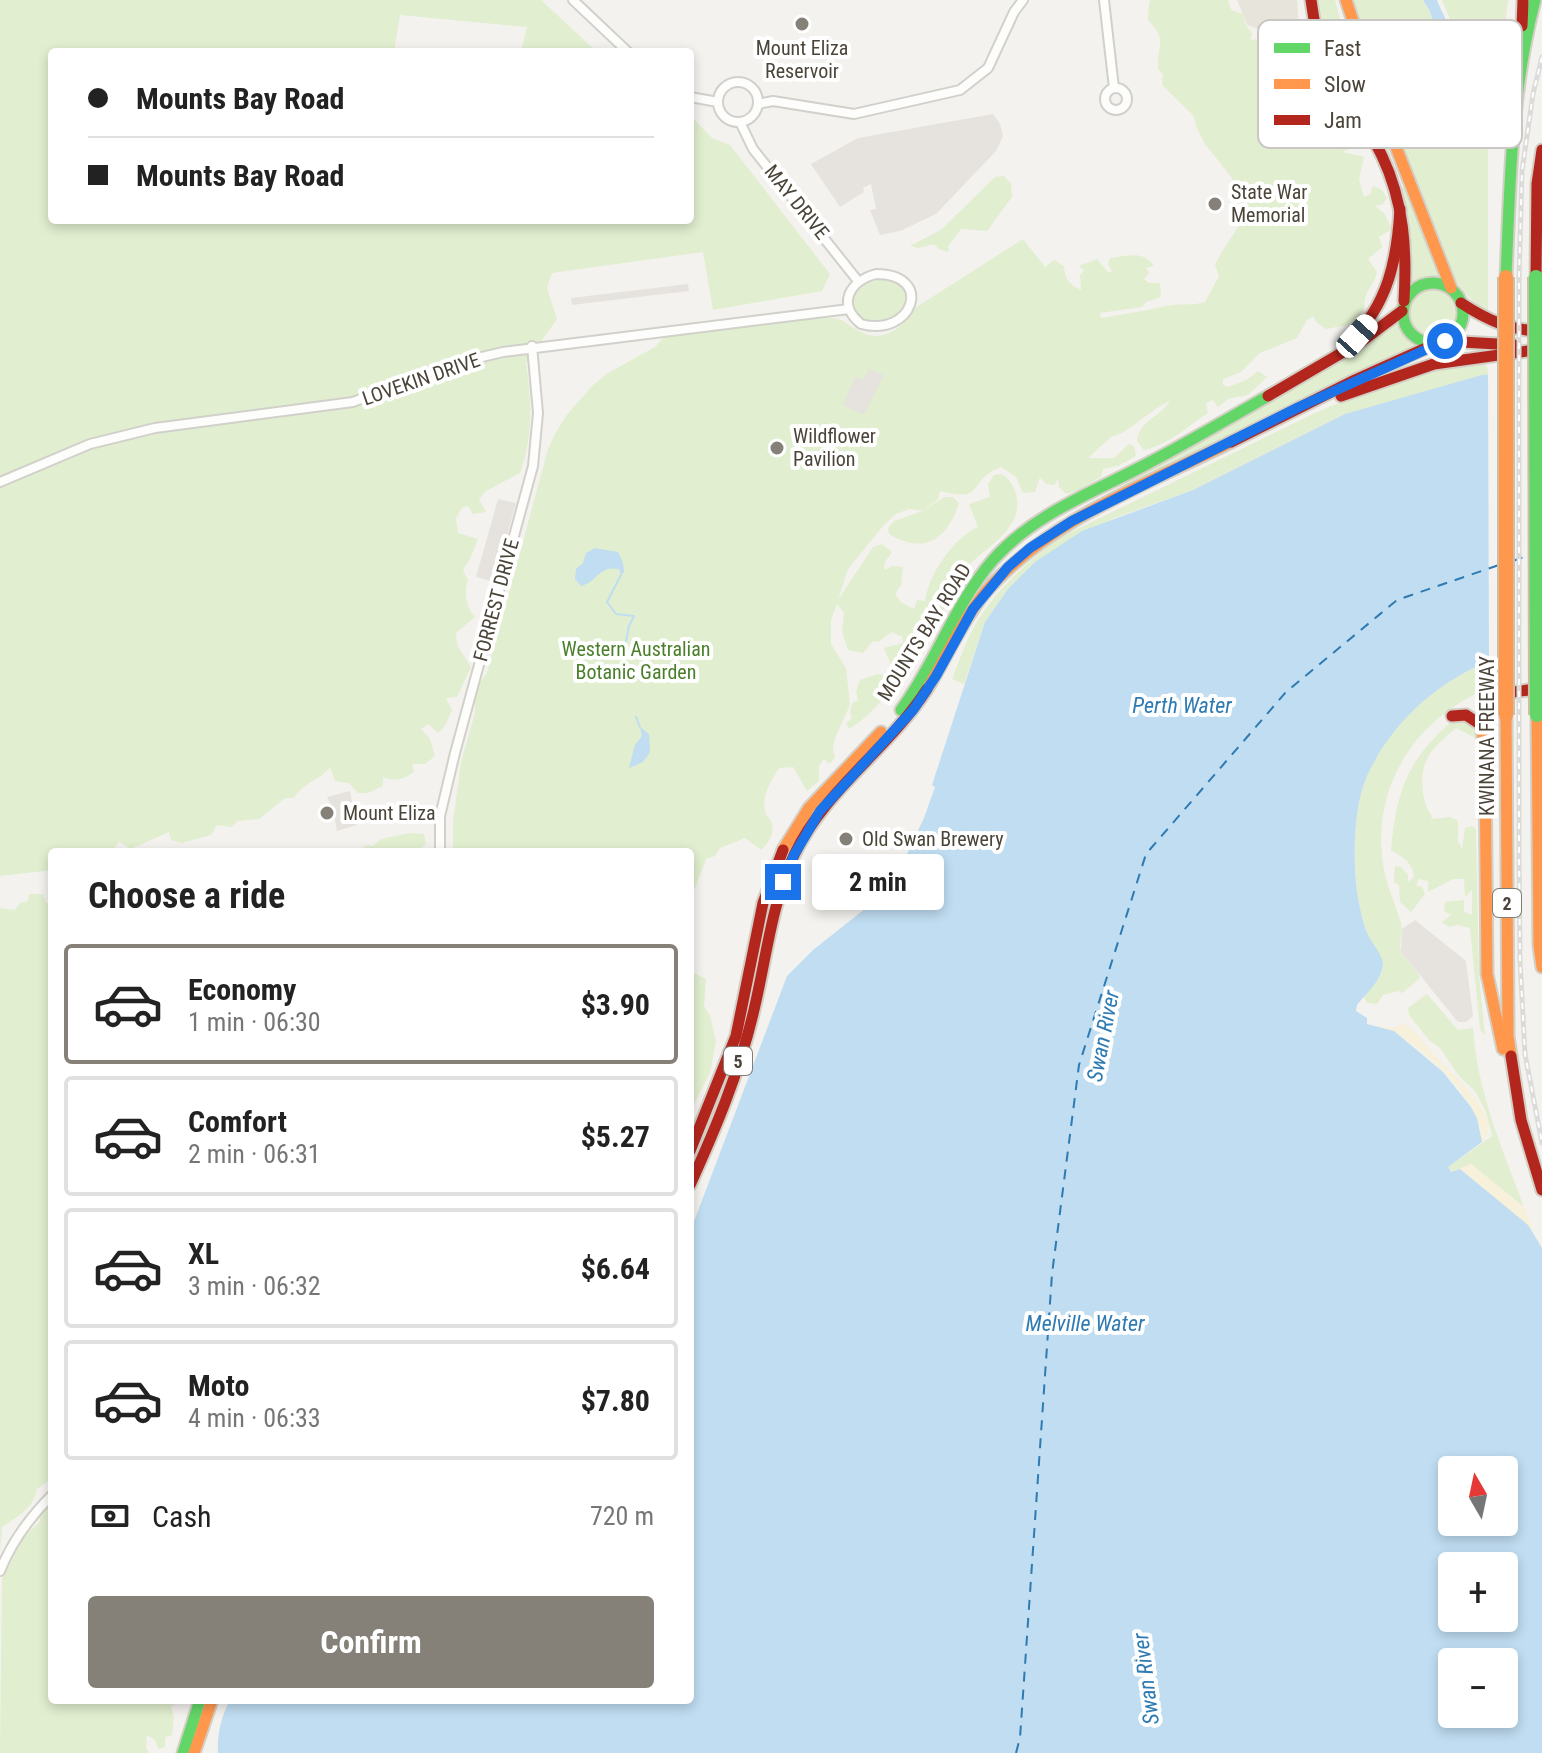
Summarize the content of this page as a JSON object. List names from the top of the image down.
{
  "streets": {
    "main road": [
      "MOUNTS BAY ROAD",
      "KWINANA FREEWAY",
      "2",
      "5"
    ],
    "street": ["MAY DRIVE", "LOVEKIN DRIVE", "FORREST DRIVE"]
  },
  "crossings": [
    ["MAY DRIVE", "LOVEKIN DRIVE"],
    ["LOVEKIN DRIVE", "FORREST DRIVE"],
    ["MOUNTS BAY ROAD", "5"]
  ],
  "water": ["Perth Water", "Swan River", "Melville Water"],
  "parks": ["Western Australian Botanic Garden"],
  "places": [
    "Mount Eliza Reservoir",
    "State War Memorial",
    "Wildflower Pavilion",
    "Mount Eliza",
    "Old Swan Brewery"
  ],
  "legend": ["Fast", "Slow", "Jam"],
  "north": "top",
  "page": {
    "banner": ["Mounts Bay Road", "Mounts Bay Road"],
    "heading": "Choose a ride",
    "bubble": "2 min",
    "list": [
      {
        "name": "Economy",
        "note": "1 min · 06:30",
        "value": "$3.90"
      },
      {
        "name": "Comfort",
        "note": "2 min · 06:31",
        "value": "$5.27"
      },
      {
        "name": "XL",
        "note": "3 min · 06:32",
        "value": "$6.64"
      },
      {
        "name": "Moto",
        "note": "4 min · 06:33",
        "value": "$7.80"
      }
    ],
    "map_buttons": ["+", "−"],
    "pay": ["Cash", "720 m"],
    "buttons": "Confirm"
  }
}
